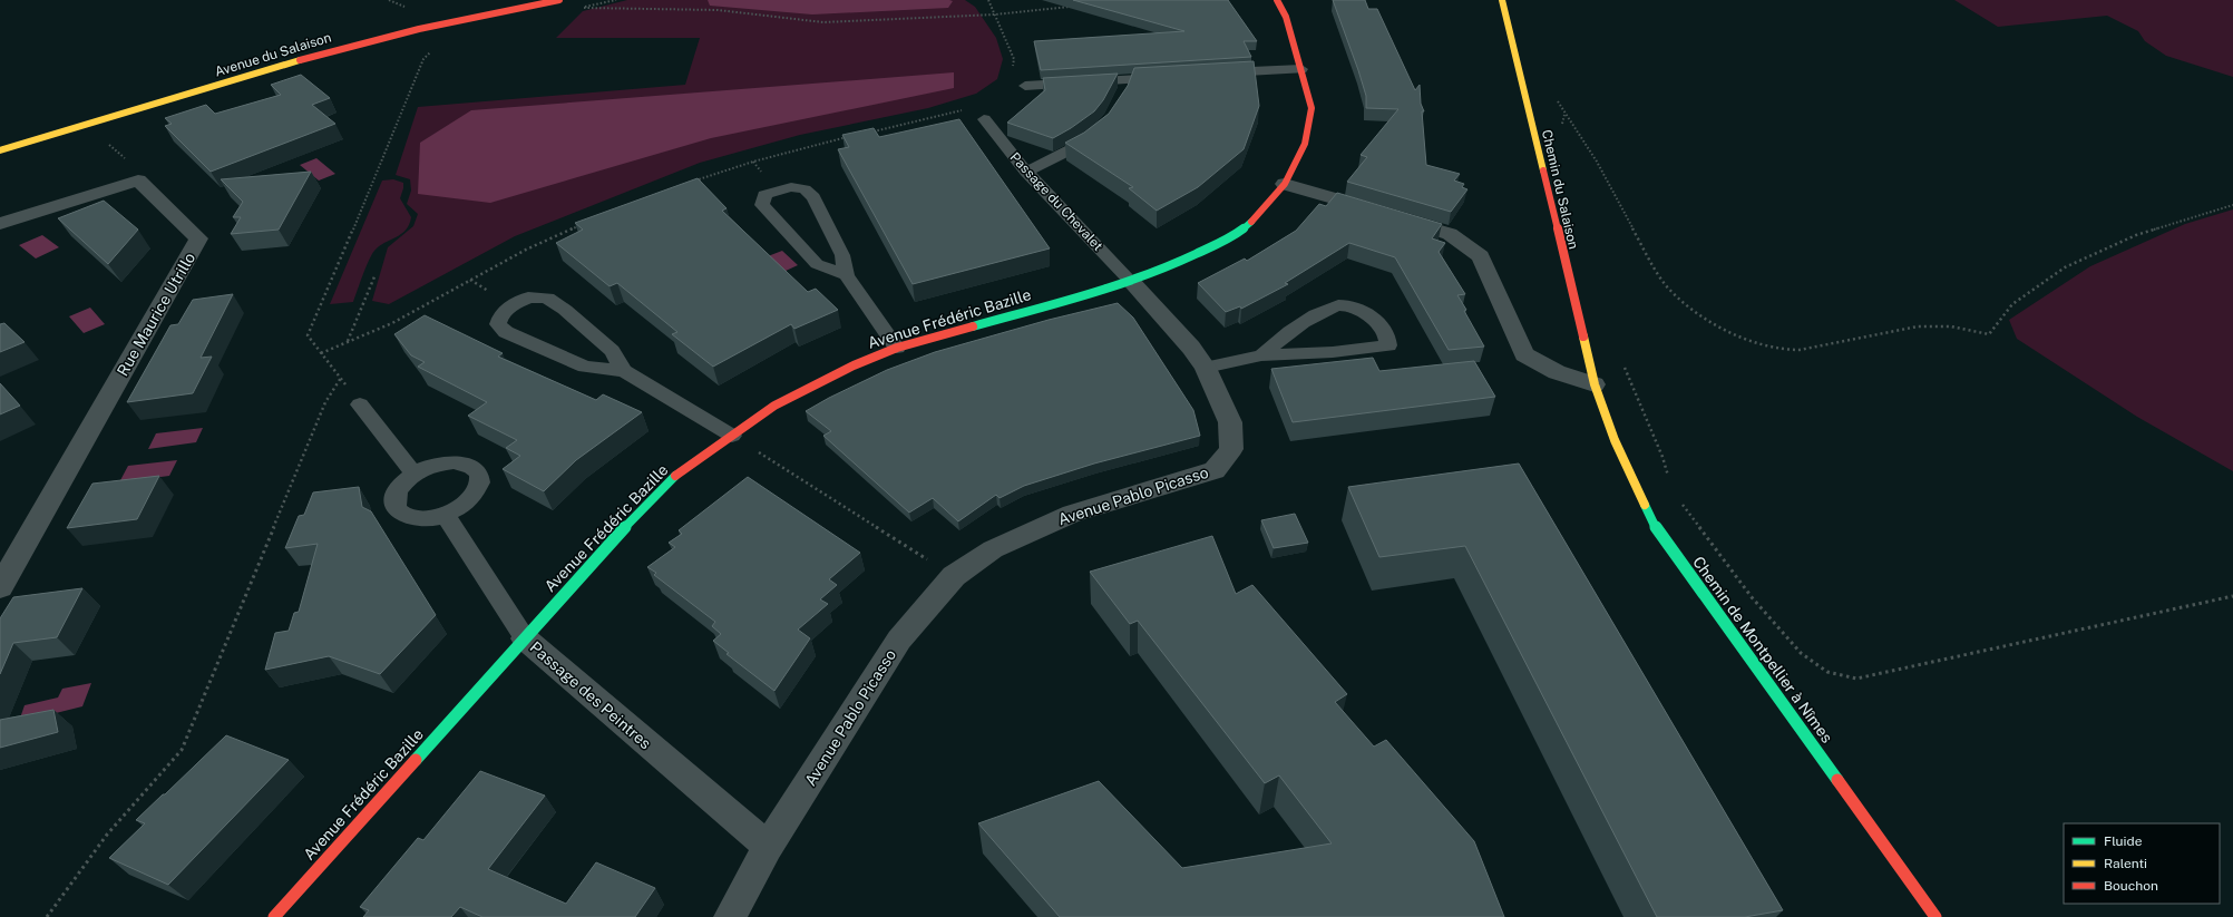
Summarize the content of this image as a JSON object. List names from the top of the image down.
{
  "streets": {
    "street": [
      "Avenue du Salaison",
      "Chemin du Salaison",
      "Rue Maurice Utrillo",
      "Avenue Frédéric Bazille",
      "Avenue Pablo Picasso",
      "Chemin de Montpellier à Nîmes",
      "Passage des Peintres"
    ],
    "lane": ["Passage du Chevalet"]
  },
  "crossings": [
    ["Chemin du Salaison", "Chemin de Montpellier à Nîmes"],
    ["Passage du Chevalet", "Avenue Frédéric Bazille"],
    ["Passage du Chevalet", "Avenue Pablo Picasso"],
    ["Avenue Frédéric Bazille", "Avenue Pablo Picasso"],
    ["Avenue Frédéric Bazille", "Passage des Peintres"],
    ["Avenue Pablo Picasso", "Passage des Peintres"]
  ],
  "legend": ["Fluide", "Ralenti", "Bouchon"]
}
